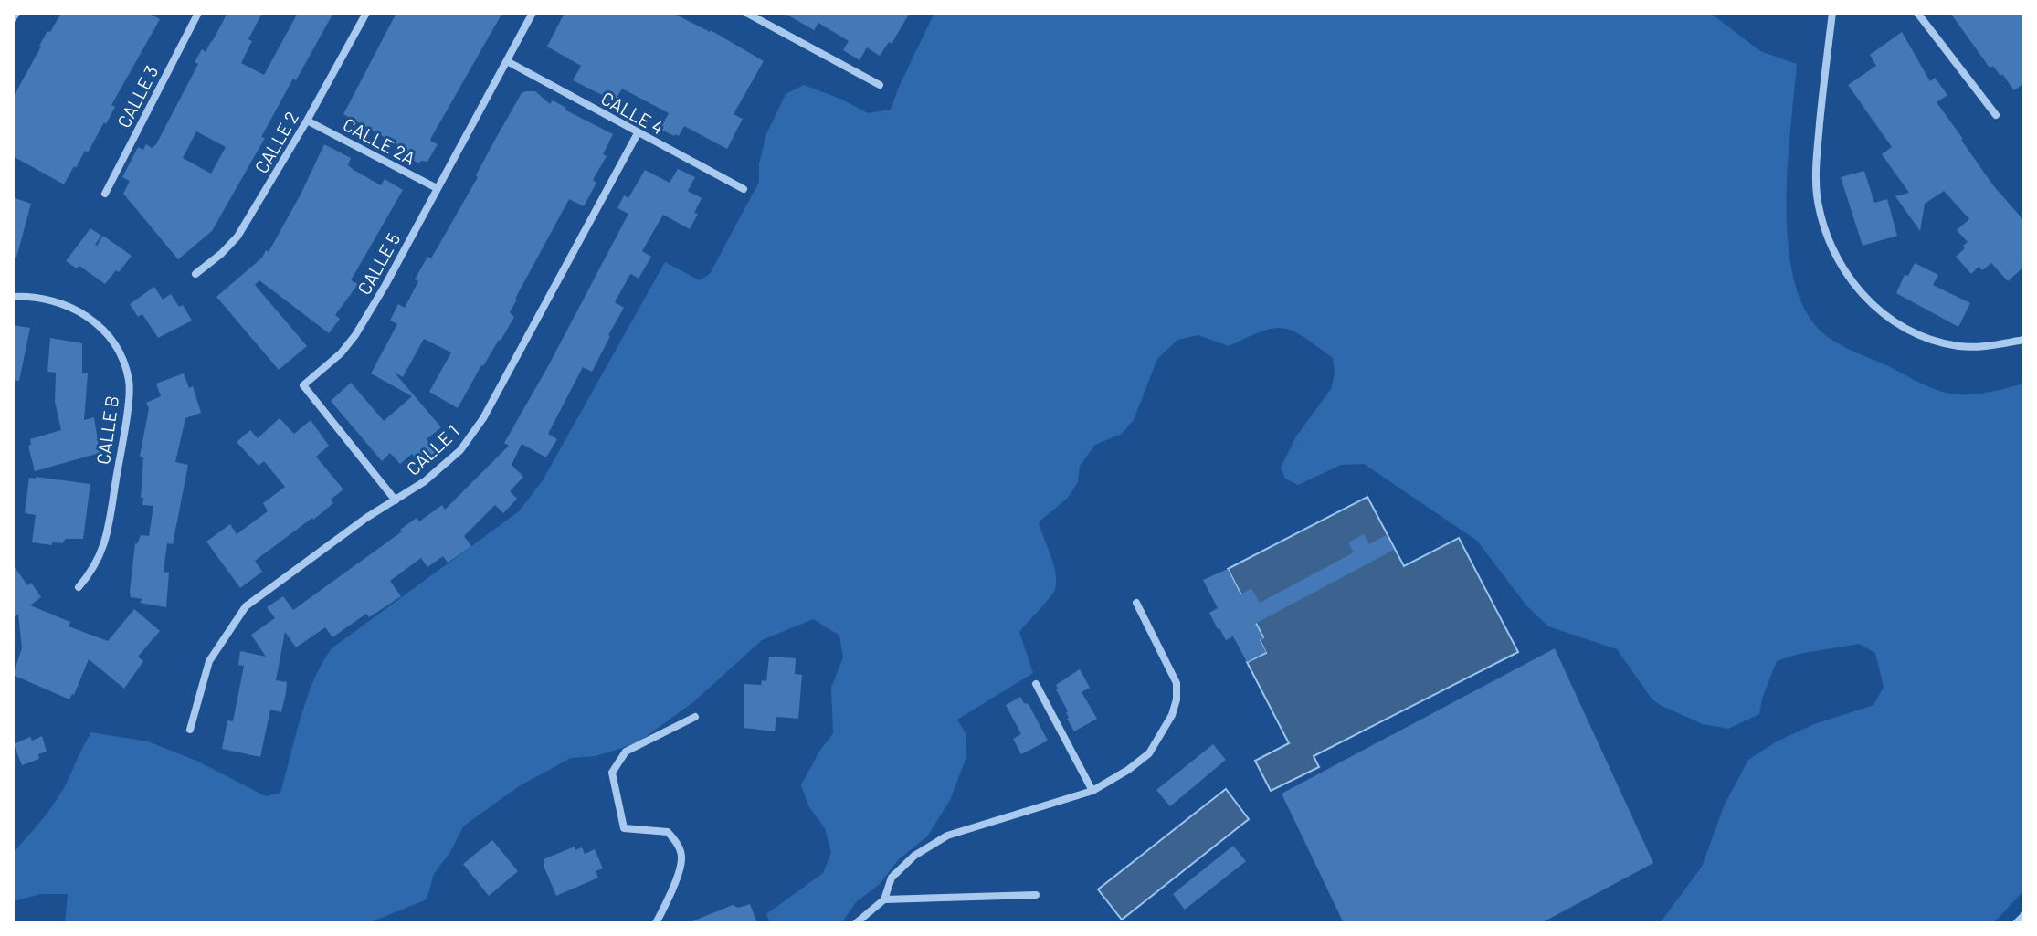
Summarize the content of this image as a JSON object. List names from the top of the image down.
{
  "streets": {
    "street": [
      "CALLE 3",
      "CALLE 4",
      "CALLE 2A",
      "CALLE 2",
      "CALLE 5",
      "CALLE B",
      "CALLE 1"
    ]
  },
  "crossings": [
    ["CALLE 4", "CALLE 5"],
    ["CALLE 4", "CALLE 1"],
    ["CALLE 2A", "CALLE 2"],
    ["CALLE 2A", "CALLE 5"],
    ["CALLE 5", "CALLE 1"]
  ]
}
